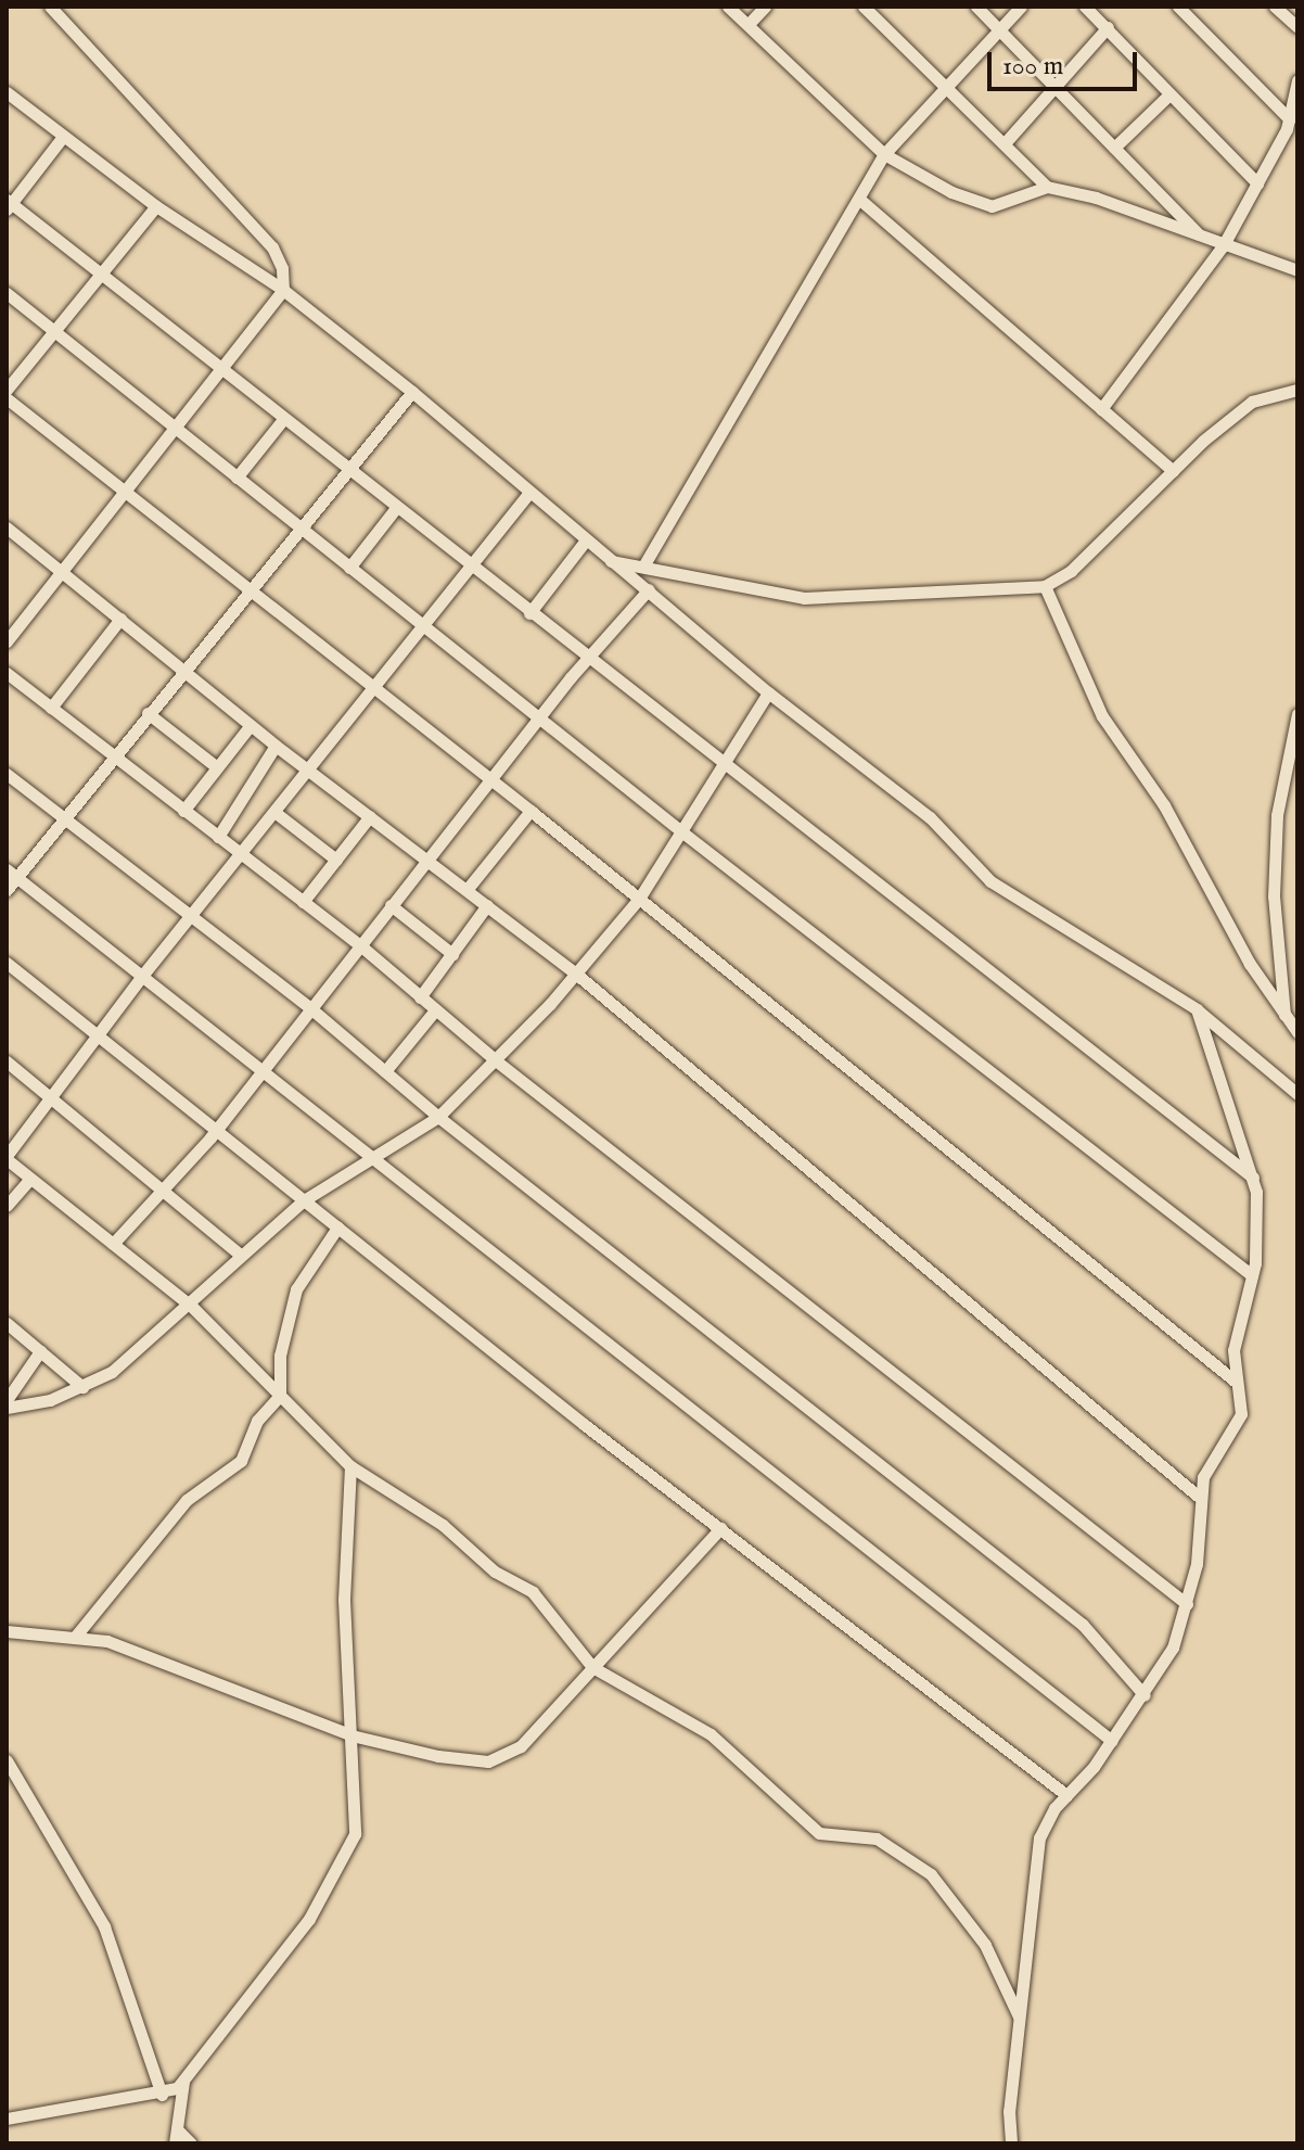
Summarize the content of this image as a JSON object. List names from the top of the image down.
{
  "scale_bar": "100 m"
}
